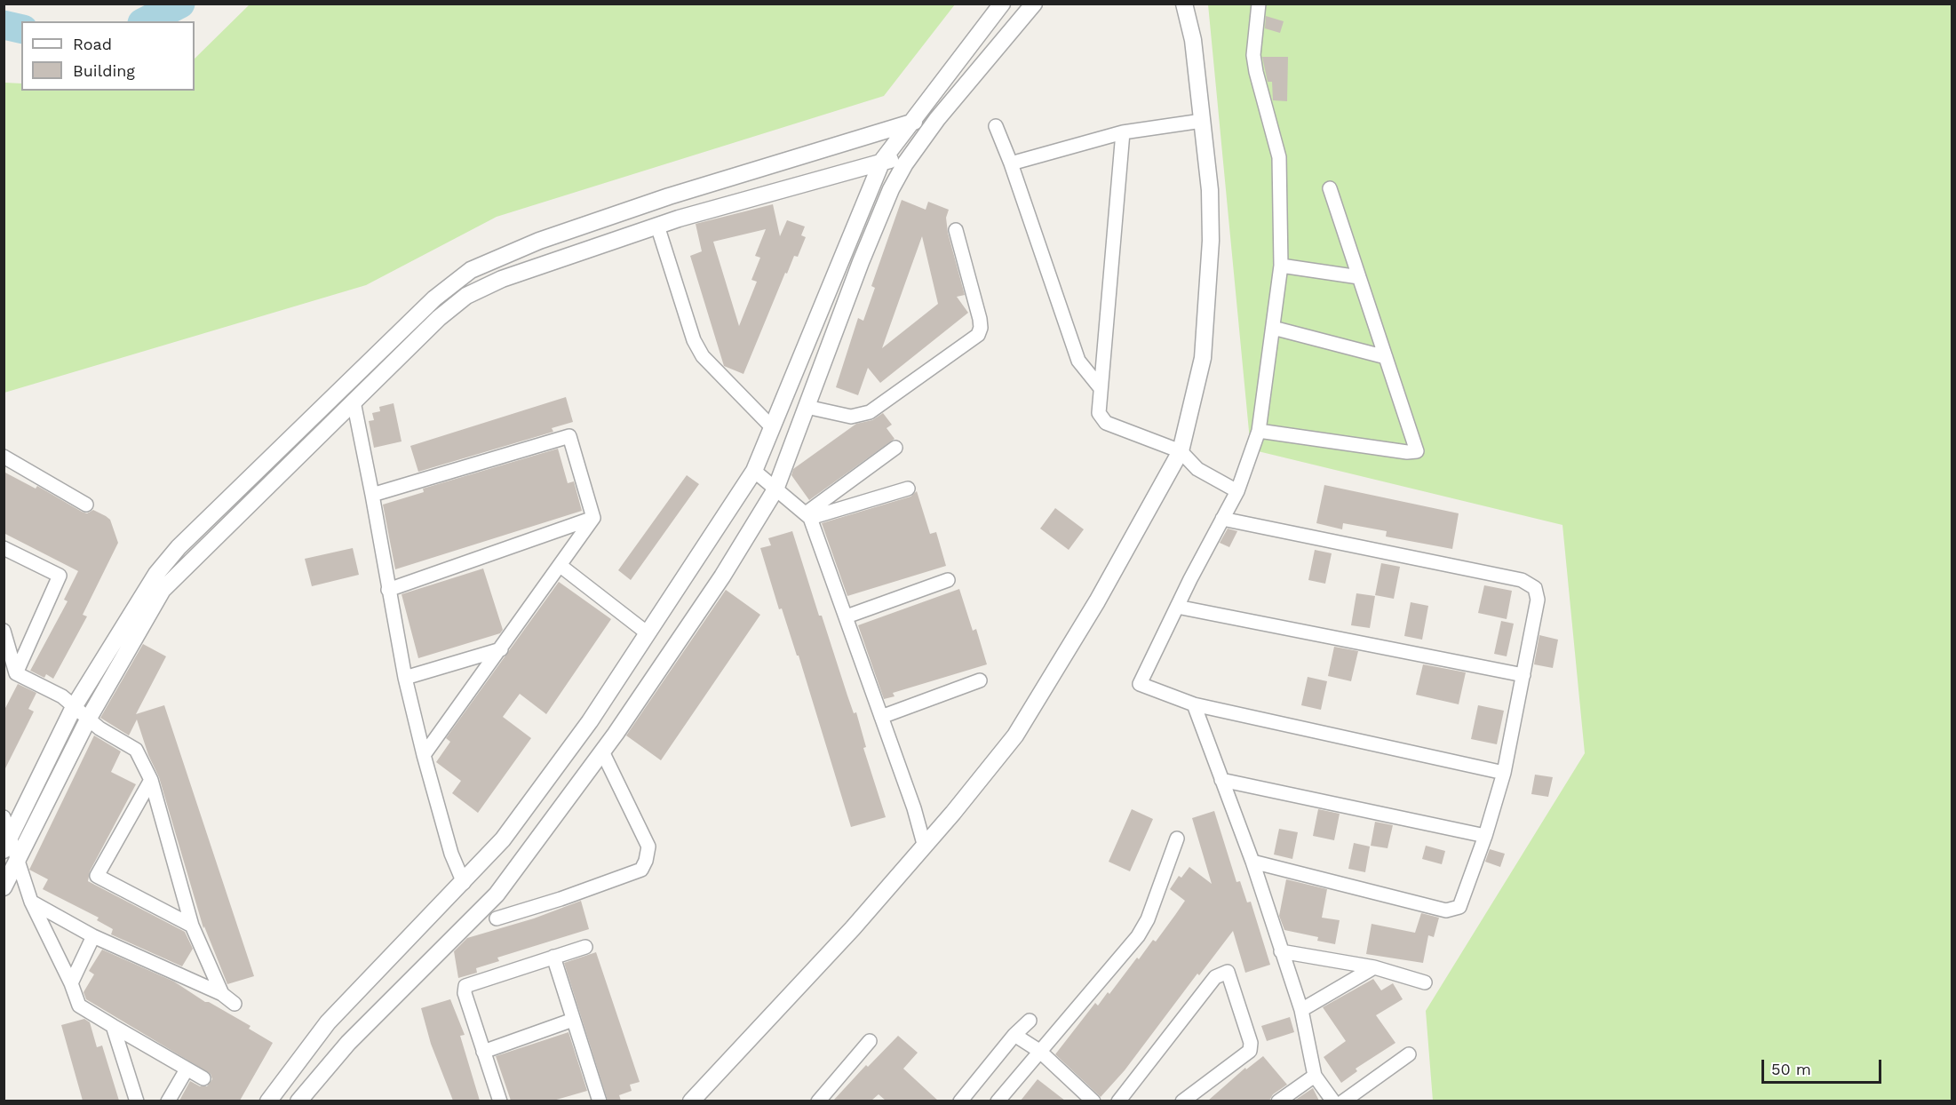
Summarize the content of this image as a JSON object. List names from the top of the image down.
{
  "legend": ["Road", "Building"],
  "scale_bar": "50 m"
}
